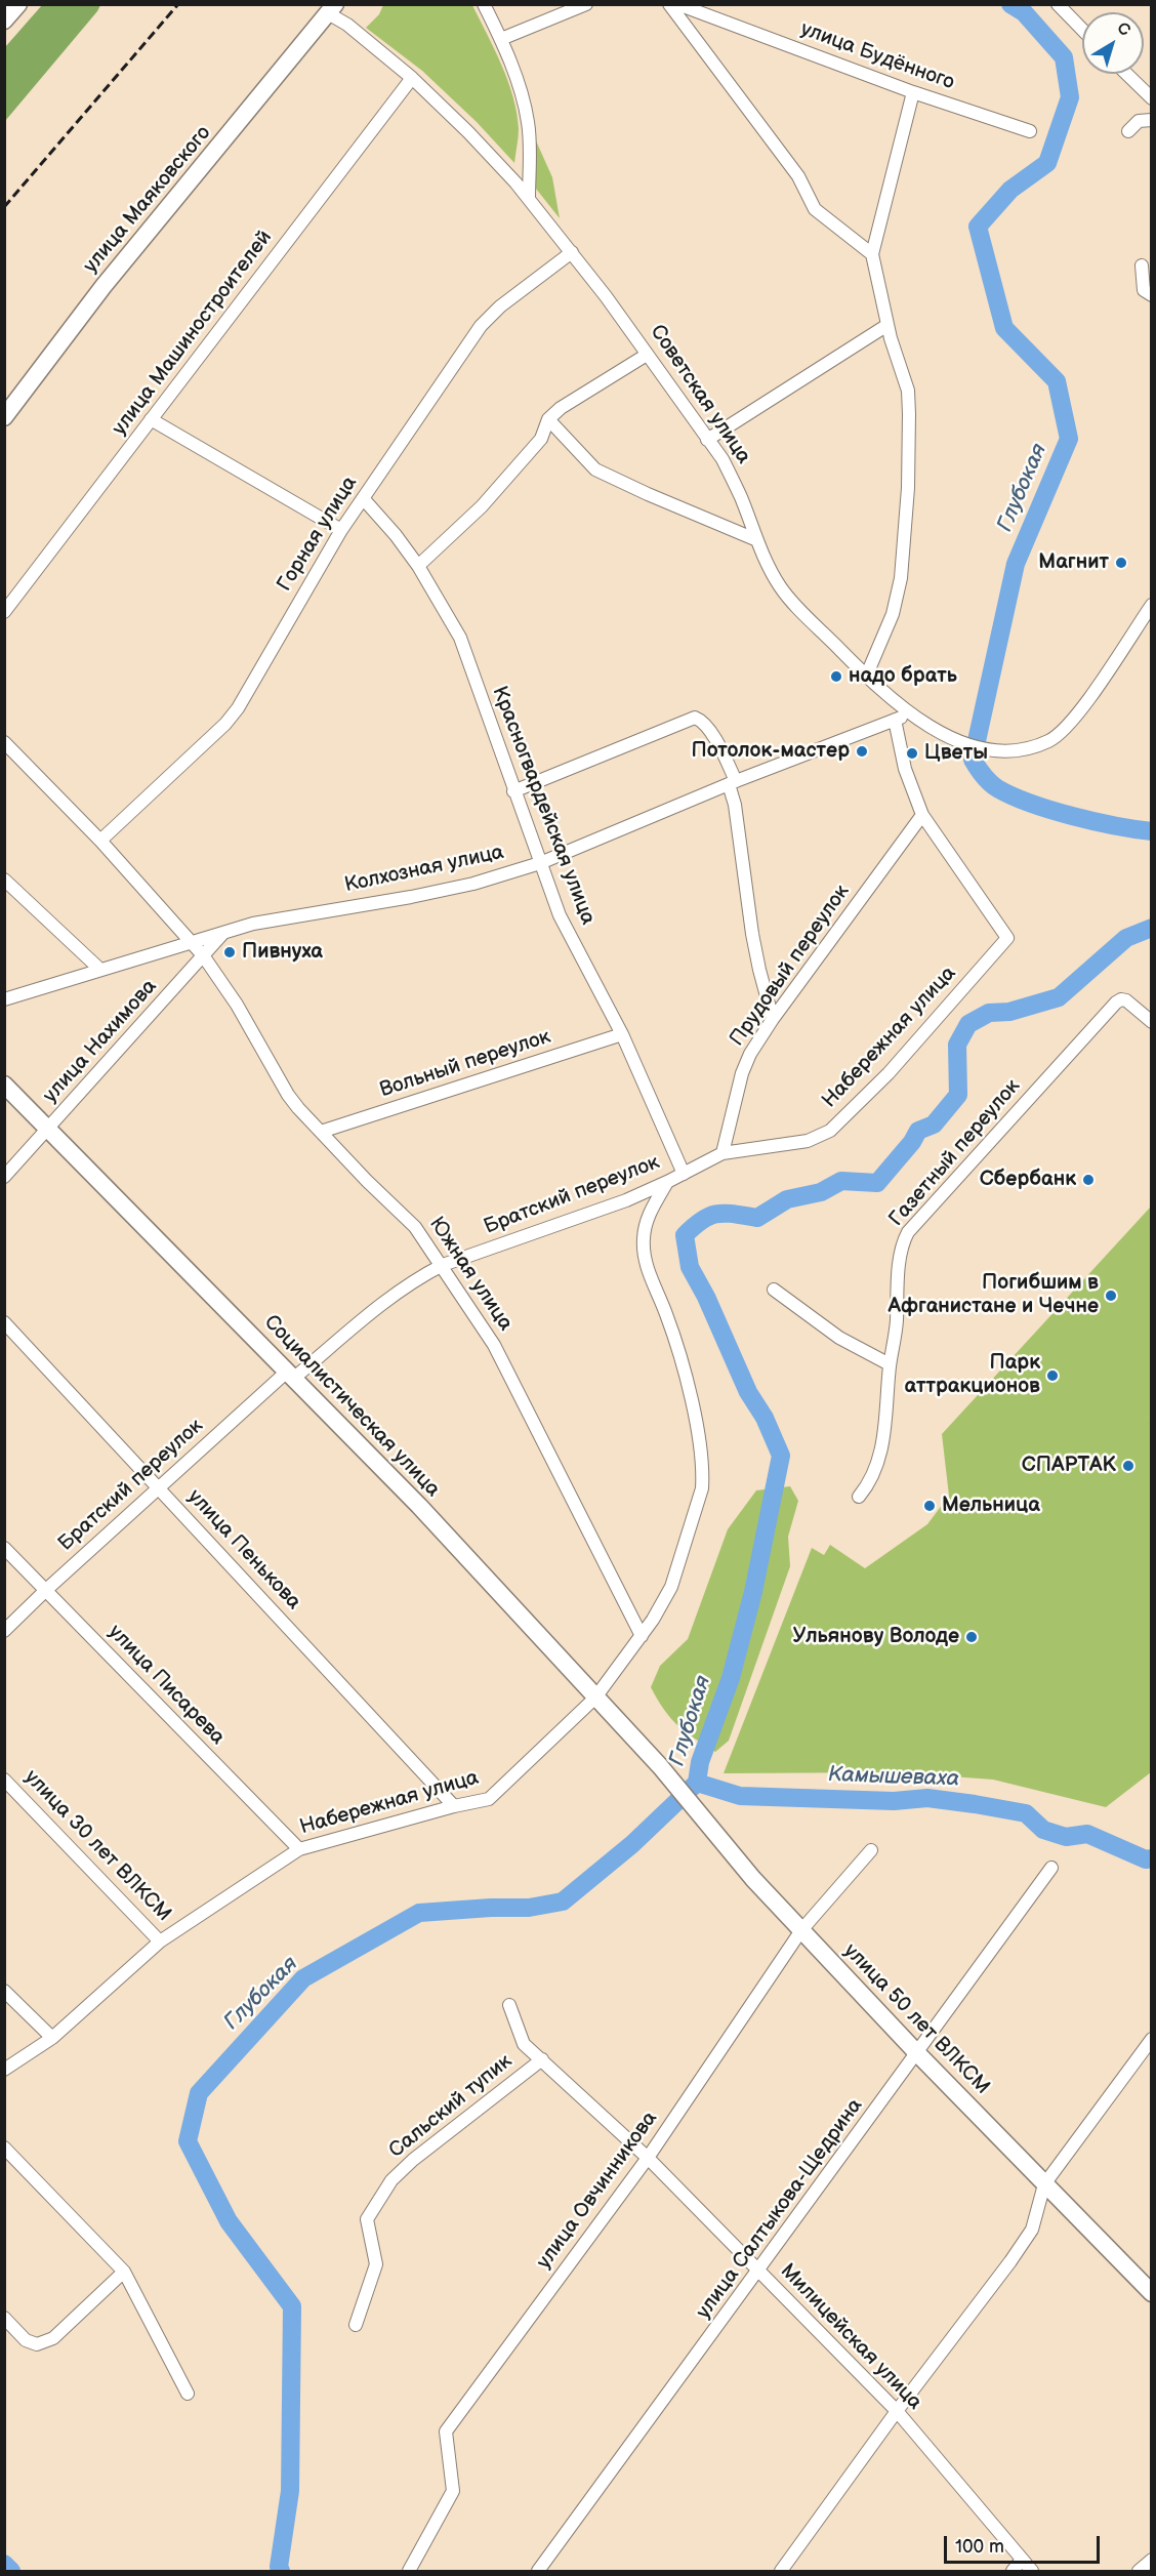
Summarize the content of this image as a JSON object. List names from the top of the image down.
{
  "streets": {
    "main road": ["улица Маяковского", "Социалистическая улица", "улица 50 лет ВЛКСМ"],
    "street": [
      "улица Будённого",
      "улица Машиностроителей",
      "Советская улица",
      "Горная улица",
      "Красногвардейская улица",
      "Колхозная улица",
      "Прудовый переулок",
      "Набережная улица",
      "улица Нахимова",
      "Вольный переулок",
      "Газетный переулок",
      "Братский переулок",
      "Южная улица",
      "улица Пенькова",
      "улица Писарева",
      "улица 30 лет ВЛКСМ",
      "Сальский тупик",
      "улица Овчинникова",
      "улица Салтыкова-Щедрина",
      "Милицейская улица"
    ]
  },
  "crossings": [
    ["улица Маяковского", "Советская улица"],
    ["улица Машиностроителей", "Советская улица"],
    ["Советская улица", "Горная улица"],
    ["Советская улица", "Колхозная улица"],
    ["Горная улица", "Красногвардейская улица"],
    ["Горная улица", "Южная улица"],
    ["Красногвардейская улица", "Колхозная улица"],
    ["Красногвардейская улица", "Набережная улица"],
    ["Красногвардейская улица", "Вольный переулок"],
    ["Красногвардейская улица", "Братский переулок"],
    ["Колхозная улица", "улица Нахимова"],
    ["Колхозная улица", "Южная улица"],
    ["Прудовый переулок", "Набережная улица"],
    ["Набережная улица", "Братский переулок"],
    ["Набережная улица", "Южная улица"],
    ["Набережная улица", "Социалистическая улица"],
    ["Набережная улица", "улица Пенькова"],
    ["Набережная улица", "улица Писарева"],
    ["Набережная улица", "улица 30 лет ВЛКСМ"],
    ["улица Нахимова", "Южная улица"],
    ["улица Нахимова", "Социалистическая улица"],
    ["Вольный переулок", "Южная улица"],
    ["Братский переулок", "Южная улица"],
    ["Братский переулок", "Социалистическая улица"],
    ["Братский переулок", "улица Пенькова"],
    ["Братский переулок", "улица Писарева"],
    ["Социалистическая улица", "улица 50 лет ВЛКСМ"],
    ["улица 50 лет ВЛКСМ", "улица Овчинникова"],
    ["улица 50 лет ВЛКСМ", "улица Салтыкова-Щедрина"],
    ["Сальский тупик", "Милицейская улица"],
    ["улица Овчинникова", "Милицейская улица"],
    ["улица Салтыкова-Щедрина", "Милицейская улица"]
  ],
  "water": ["Глубокая", "Камышеваха"],
  "places": [
    "Магнит",
    "надо брать",
    "Потолок-мастер",
    "Цветы",
    "Пивнуха",
    "Сбербанк",
    "Погибшим в Афганистане и Чечне",
    "Парк аттракционов",
    "СПАРТАК",
    "Мельница",
    "Ульянову Володе"
  ],
  "scale_bar": "100 m",
  "north": "top right"
}
